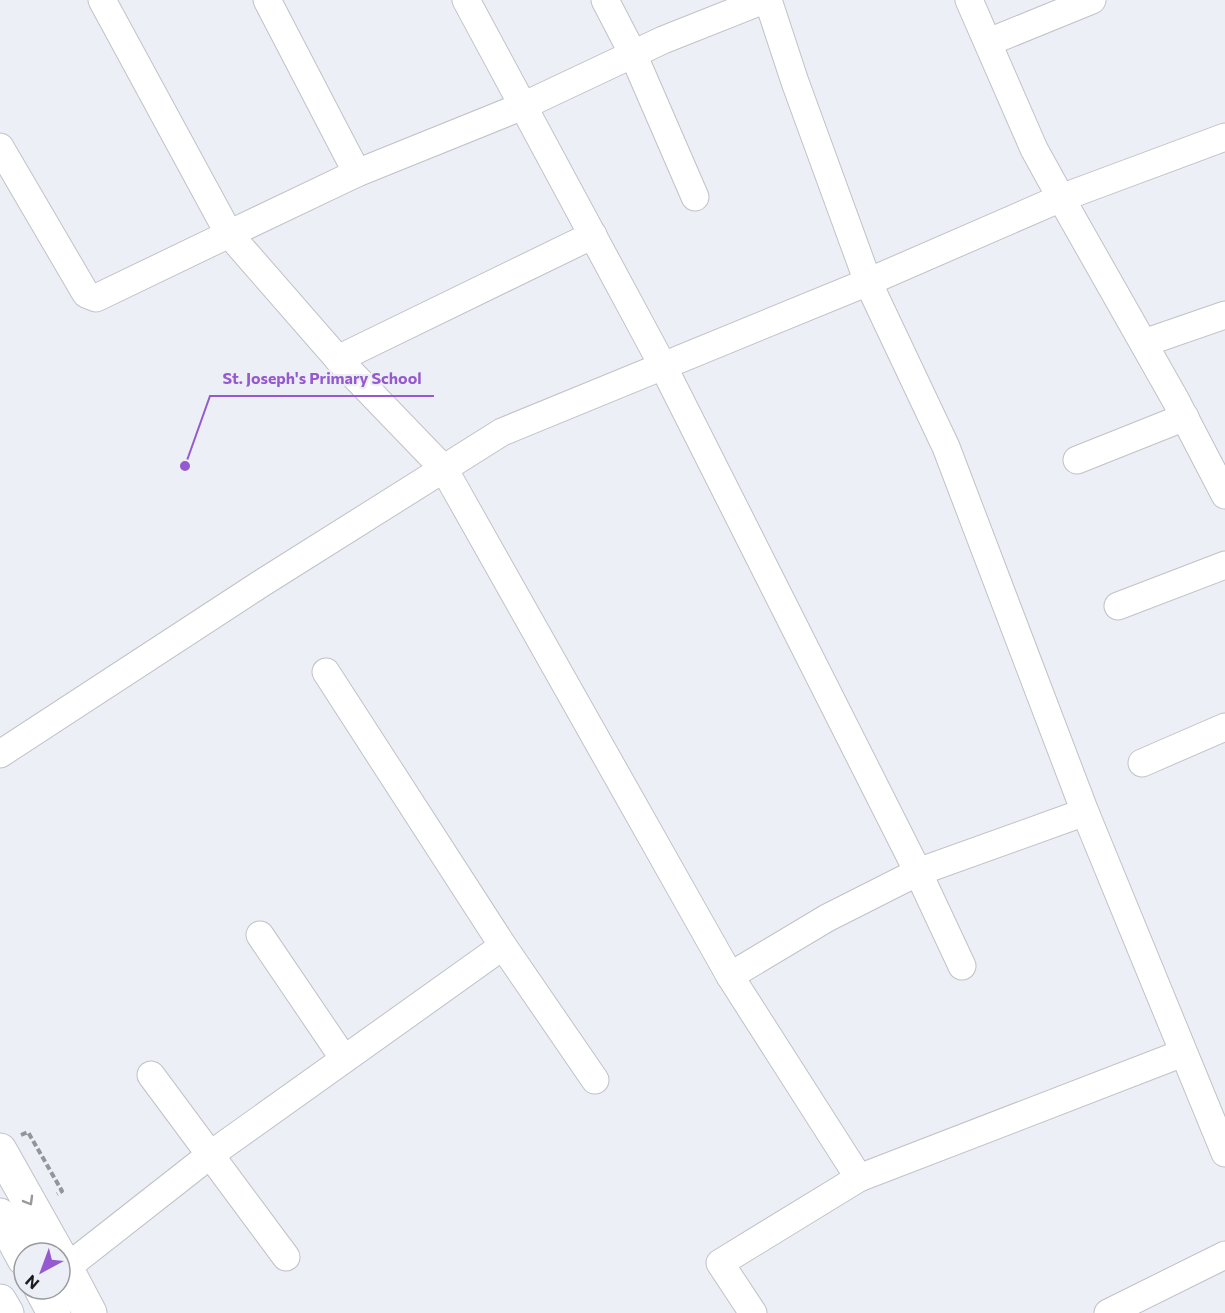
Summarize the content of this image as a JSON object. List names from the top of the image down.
{
  "places": ["St. Joseph's Primary School"],
  "north": "bottom left"
}
